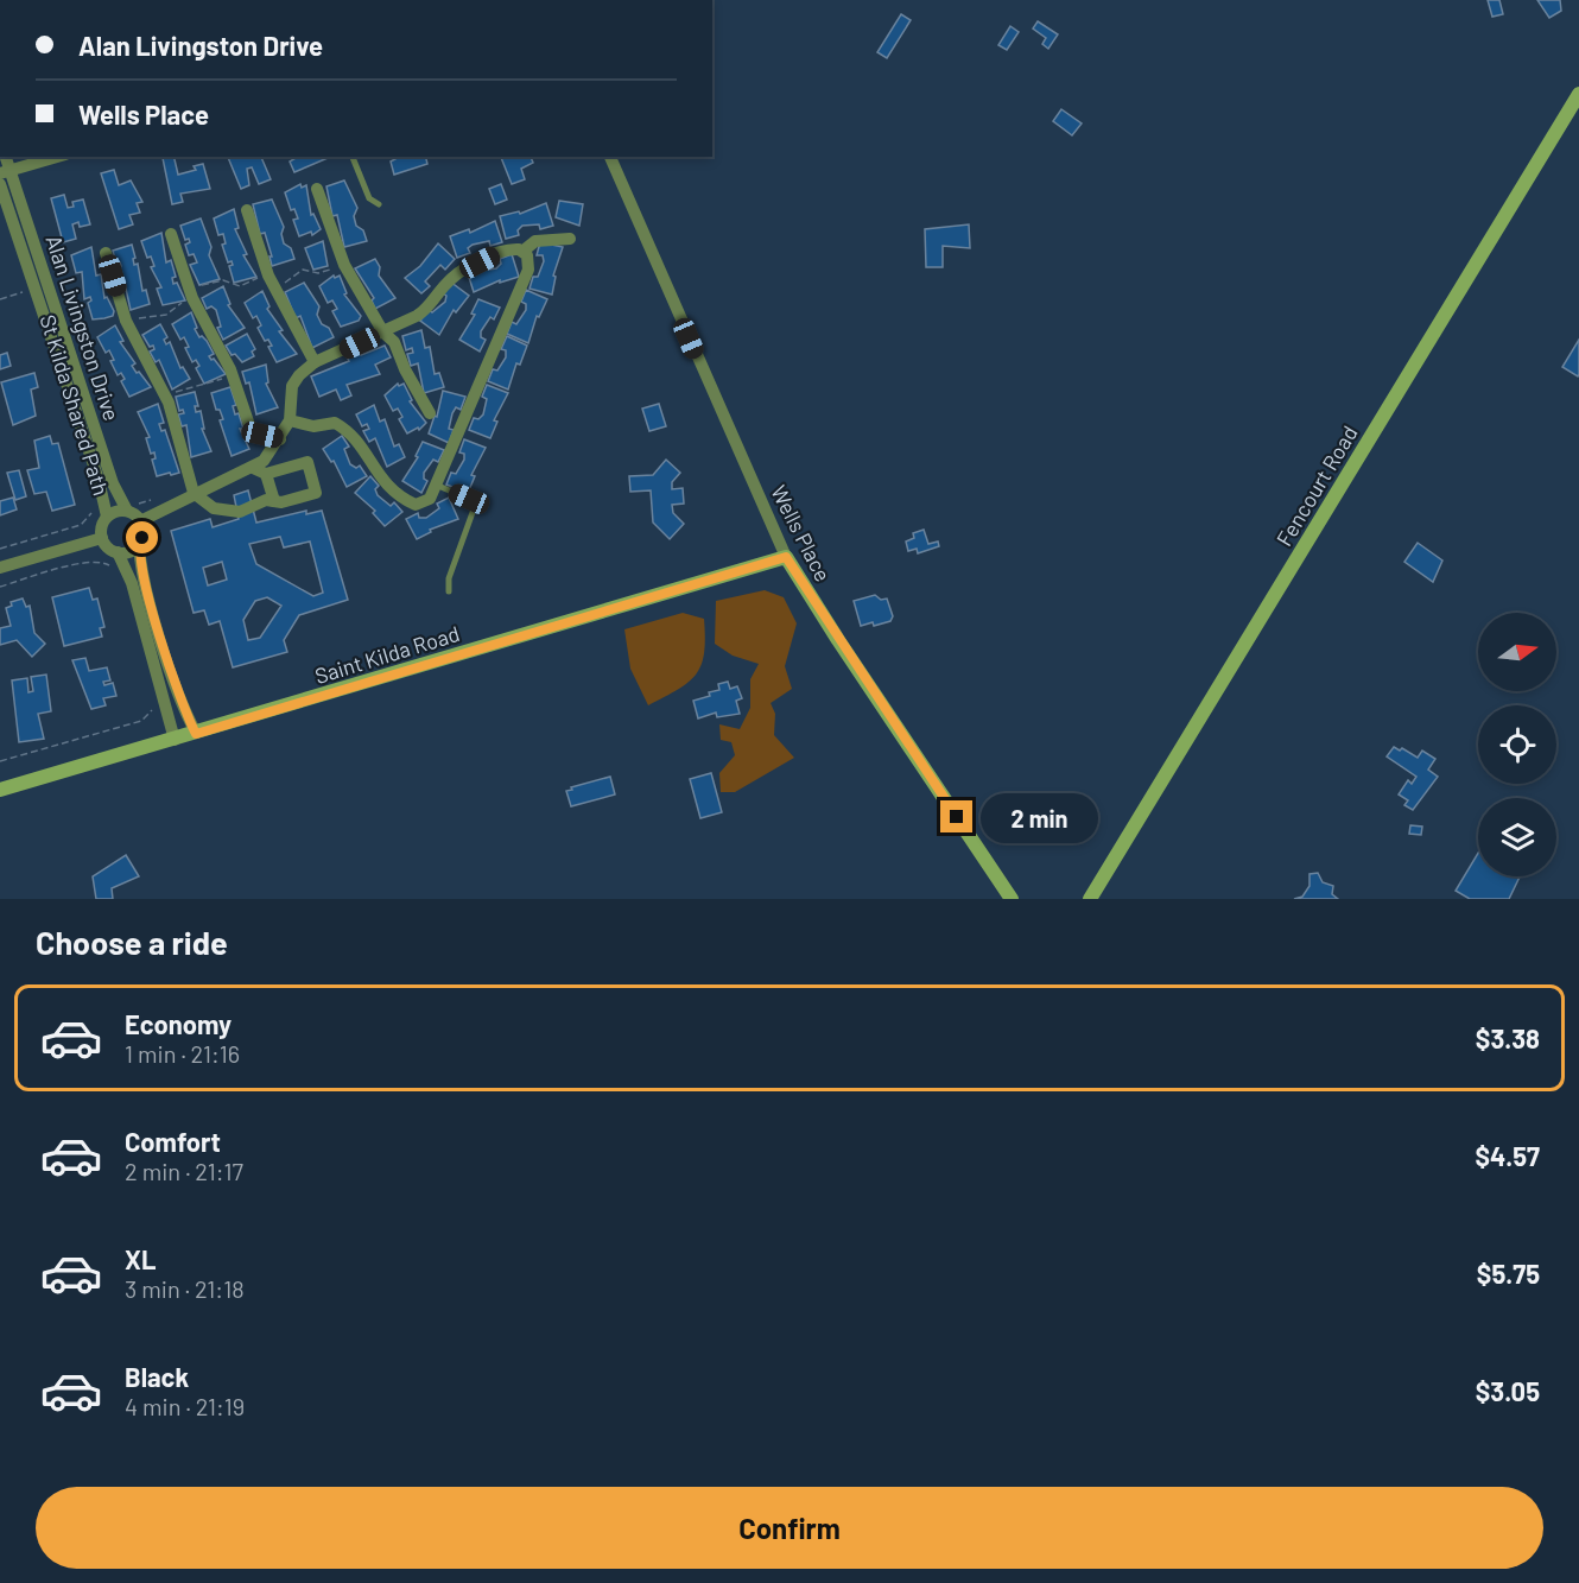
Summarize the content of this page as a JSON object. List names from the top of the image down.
{
  "streets": {
    "street": [
      "Alan Livingston Drive",
      "Fencourt Road",
      "Wells Place",
      "Saint Kilda Road"
    ],
    "path": ["St Kilda Shared Path"]
  },
  "crossings": [
    ["Wells Place", "Saint Kilda Road"]
  ],
  "north": "right",
  "page": {
    "banner": ["Alan Livingston Drive", "Wells Place"],
    "bubble": "2 min",
    "heading": "Choose a ride",
    "list": [
      {
        "name": "Economy",
        "note": "1 min · 21:16",
        "value": "$3.38"
      },
      {
        "name": "Comfort",
        "note": "2 min · 21:17",
        "value": "$4.57"
      },
      {
        "name": "XL",
        "note": "3 min · 21:18",
        "value": "$5.75"
      },
      {
        "name": "Black",
        "note": "4 min · 21:19",
        "value": "$3.05"
      }
    ],
    "buttons": "Confirm"
  }
}
